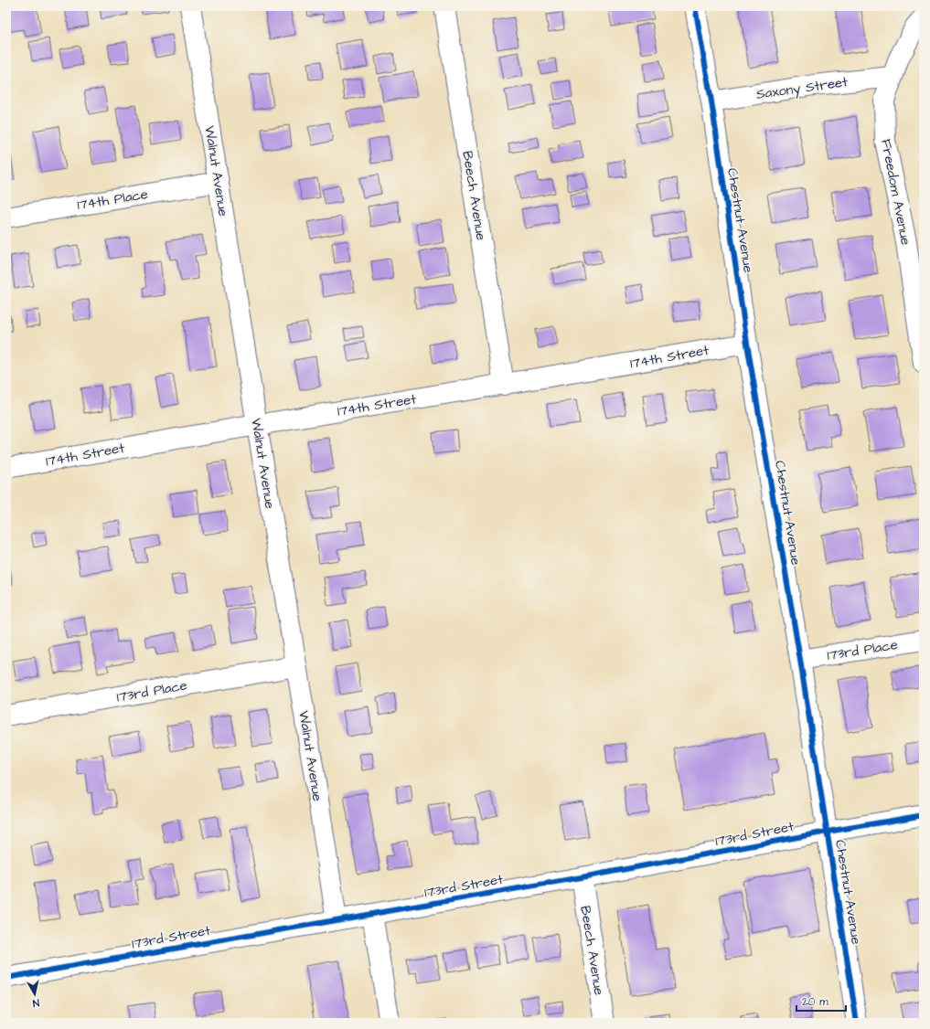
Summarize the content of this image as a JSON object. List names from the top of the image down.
{
  "streets": {
    "street": [
      "Saxony Street",
      "Walnut Avenue",
      "Freedom Avenue",
      "Beech Avenue",
      "174th Place",
      "Chestnut Avenue",
      "174th Street",
      "173rd Place",
      "173rd Street"
    ]
  },
  "crossings": [
    ["Saxony Street", "Freedom Avenue"],
    ["Saxony Street", "Chestnut Avenue"],
    ["Walnut Avenue", "174th Place"],
    ["Walnut Avenue", "174th Street"],
    ["Walnut Avenue", "173rd Place"],
    ["Walnut Avenue", "173rd Street"],
    ["Beech Avenue", "174th Street"],
    ["Beech Avenue", "173rd Street"],
    ["Chestnut Avenue", "174th Street"],
    ["Chestnut Avenue", "173rd Place"],
    ["Chestnut Avenue", "173rd Street"]
  ],
  "scale_bar": "20 m",
  "north": "bottom"
}
